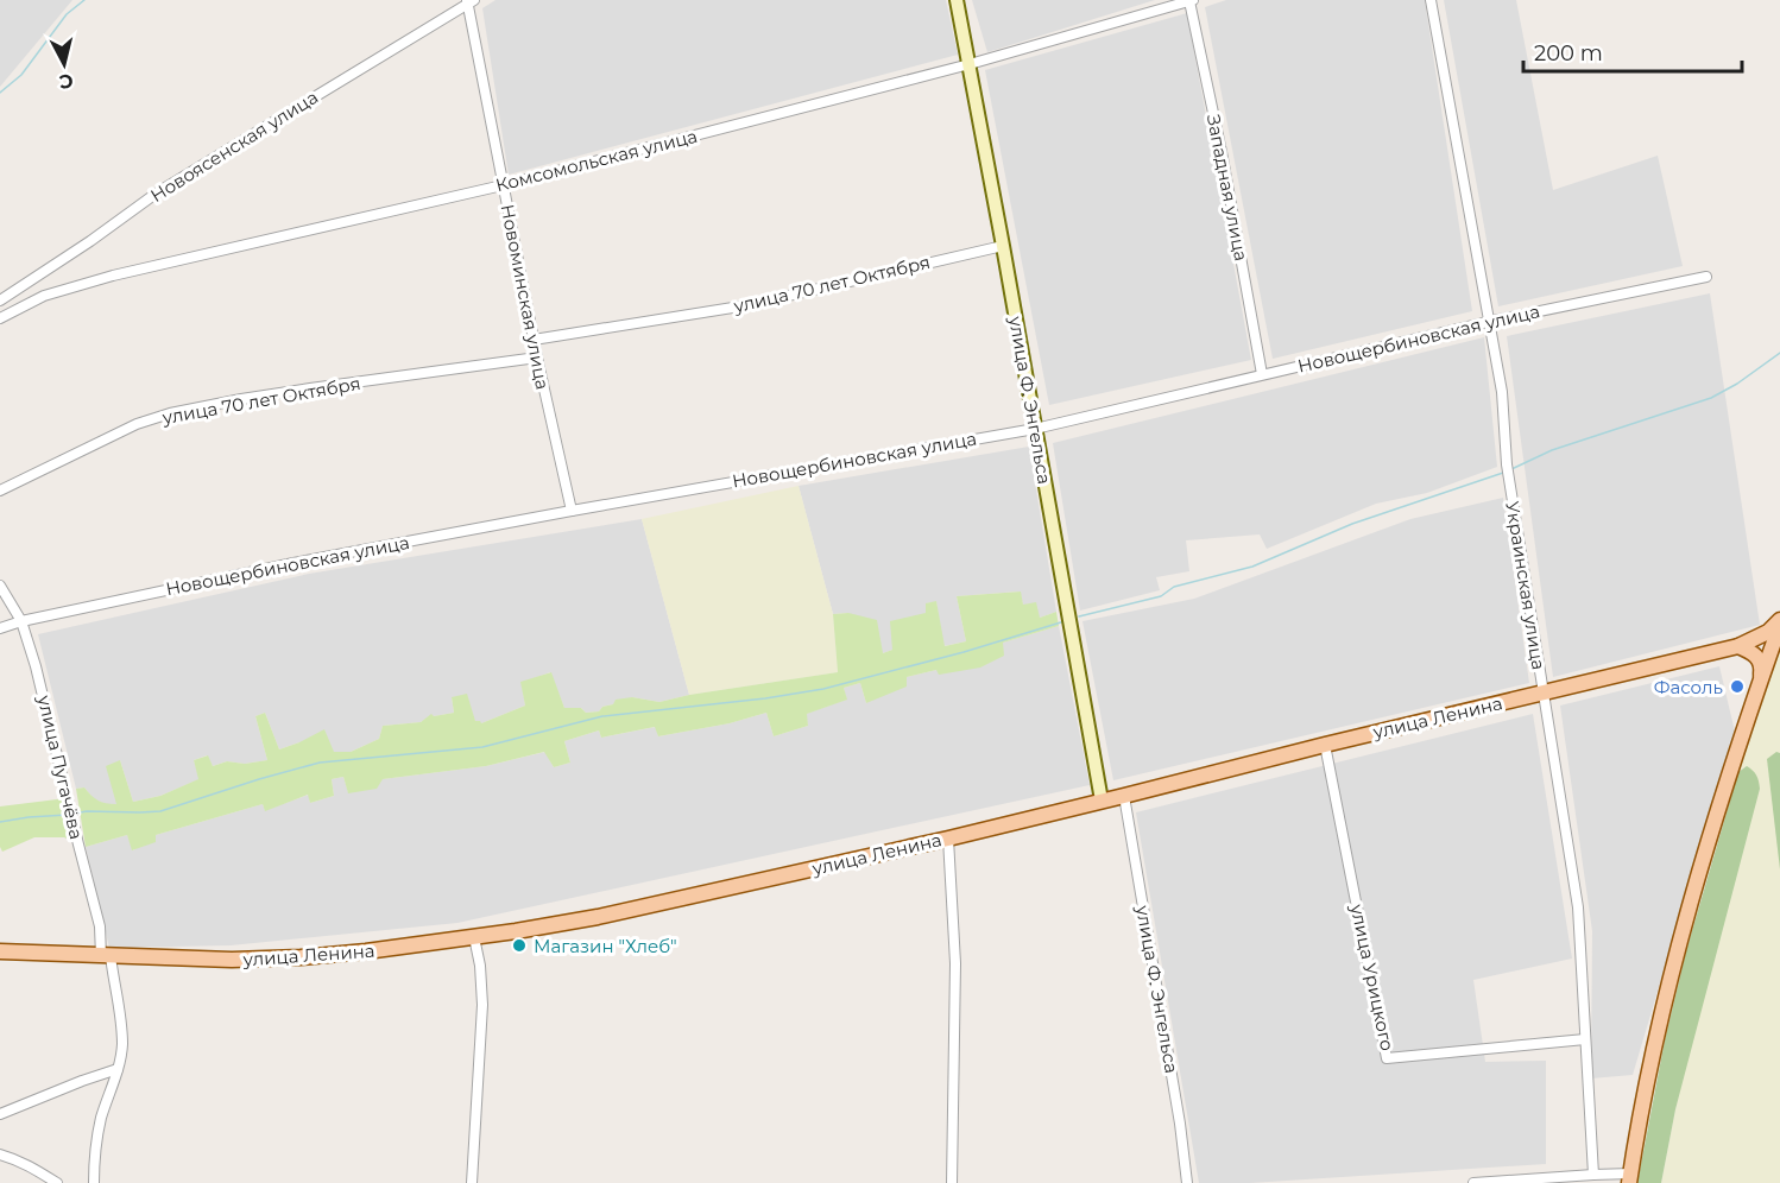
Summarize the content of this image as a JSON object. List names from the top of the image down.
{
  "streets": {
    "main road": ["улица Ф. Энгельса", "улица Ленина"],
    "street": [
      "Новоясенская улица",
      "Комсомольская улица",
      "Западная улица",
      "улица 70 лет Октября",
      "Новоминская улица",
      "Новощербиновская улица",
      "Украинская улица",
      "улица Пугачёва",
      "улица Урицкого"
    ]
  },
  "crossings": [
    ["Новоясенская улица", "Новоминская улица"],
    ["Комсомольская улица", "Западная улица"],
    ["Комсомольская улица", "Новоминская улица"],
    ["Комсомольская улица", "улица Ф. Энгельса"],
    ["Западная улица", "Новощербиновская улица"],
    ["улица 70 лет Октября", "Новоминская улица"],
    ["улица 70 лет Октября", "улица Ф. Энгельса"],
    ["Новоминская улица", "Новощербиновская улица"],
    ["Новощербиновская улица", "улица Ф. Энгельса"],
    ["Новощербиновская улица", "Украинская улица"],
    ["Новощербиновская улица", "улица Пугачёва"],
    ["улица Ф. Энгельса", "улица Ленина"],
    ["Украинская улица", "улица Ленина"],
    ["Украинская улица", "улица Урицкого"],
    ["улица Ленина", "улица Пугачёва"],
    ["улица Ленина", "улица Урицкого"]
  ],
  "places": ["Фасоль", "Магазин \"Хлеб\""],
  "scale_bar": "200 m",
  "north": "bottom"
}
